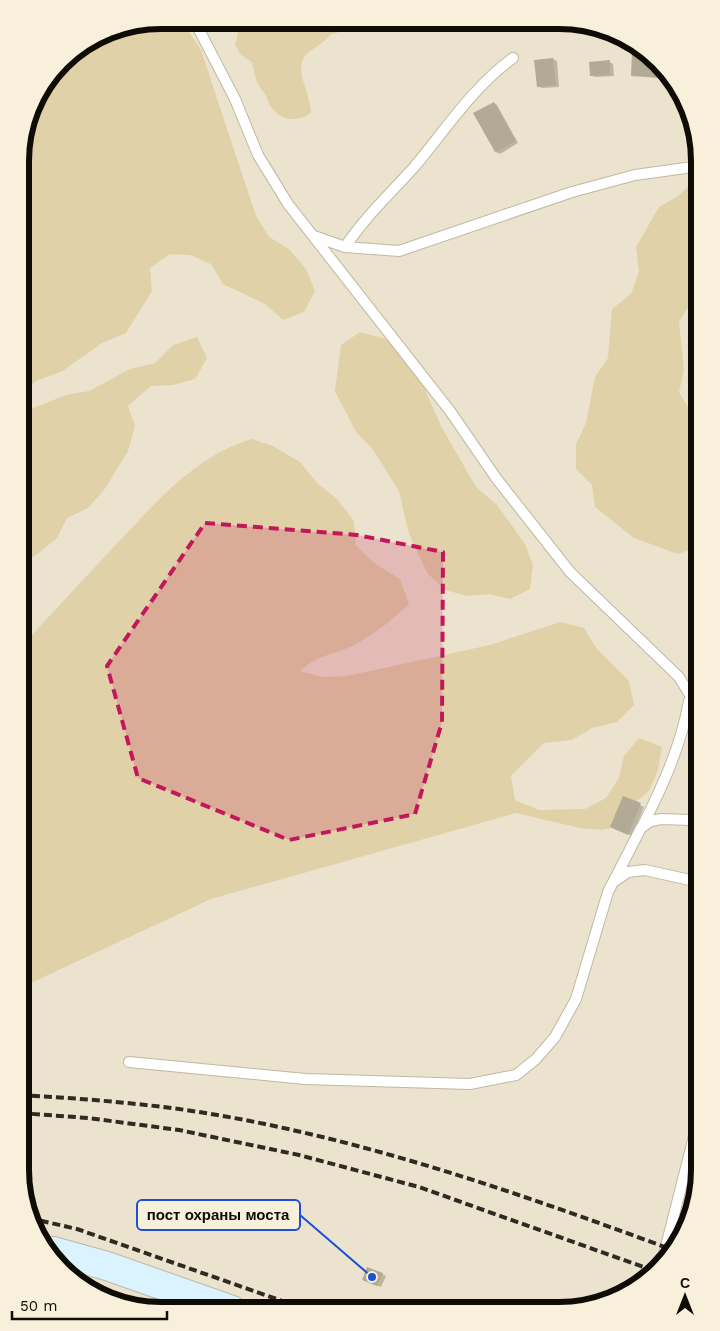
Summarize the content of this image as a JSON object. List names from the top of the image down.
{
  "places": ["пост охраны моста"],
  "scale_bar": "50 m",
  "north": "top"
}
